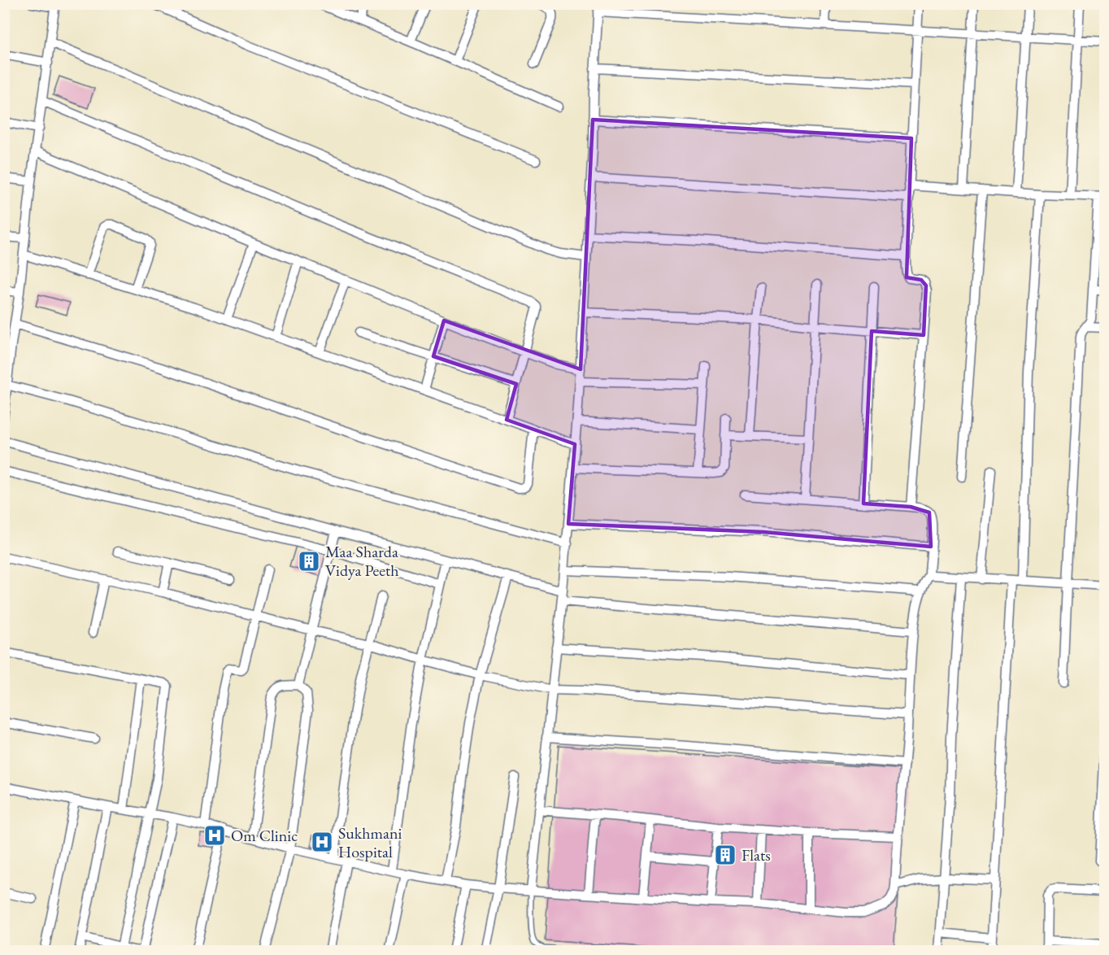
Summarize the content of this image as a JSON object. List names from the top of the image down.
{
  "places": {
    "building": ["Maa Sharda Vidya Peeth", "Flats"],
    "hospital": ["Om Clinic", "Sukhmani Hospital"]
  }
}
